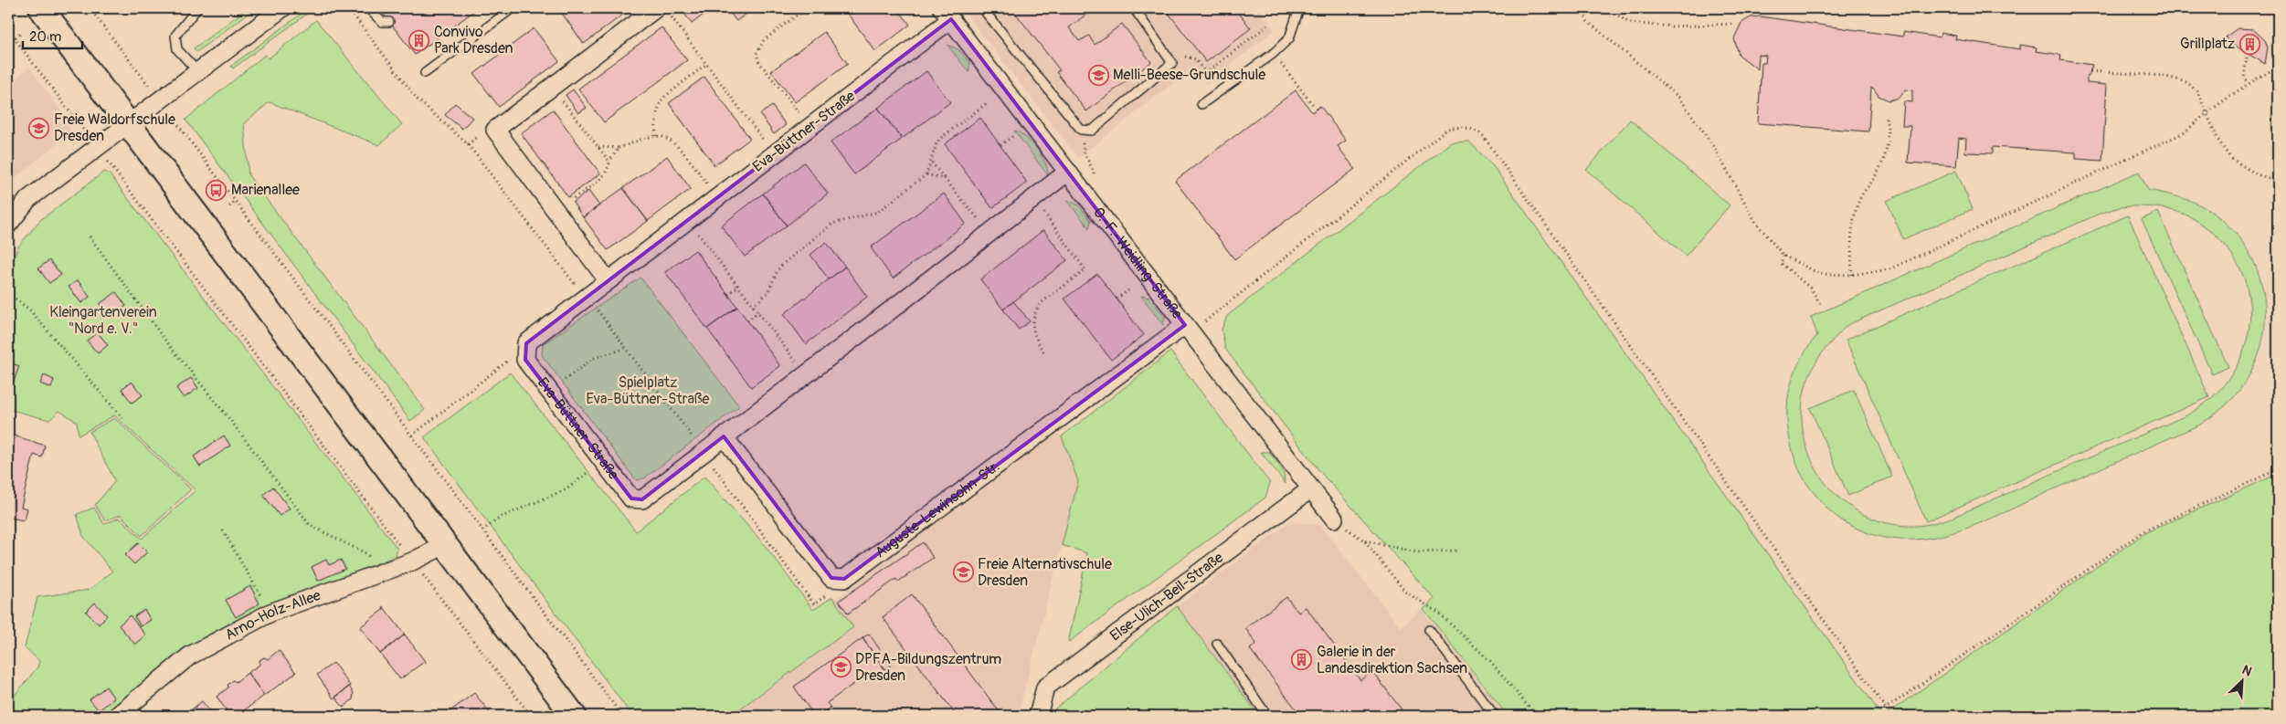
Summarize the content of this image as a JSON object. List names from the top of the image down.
{
  "streets": {
    "street": [
      "Eva-Büttner-Straße",
      "O.-F.-Weidling-Straße",
      "Auguste-Lewinsohn-Str.",
      "Else-Ulich-Beil-Straße",
      "Arno-Holz-Allee"
    ]
  },
  "crossings": [
    ["Eva-Büttner-Straße", "O.-F.-Weidling-Straße"],
    ["O.-F.-Weidling-Straße", "Auguste-Lewinsohn-Str."],
    ["O.-F.-Weidling-Straße", "Else-Ulich-Beil-Straße"]
  ],
  "parks": ["Kleingartenverein \"Nord e. V.\"", "Spielplatz Eva-Büttner-Straße"],
  "places": {
    "building": ["Convivo Park Dresden", "Grillplatz", "Galerie in der Landesdirektion Sachsen"],
    "school or university": [
      "Melli-Beese-Grundschule",
      "Freie Waldorfschule Dresden",
      "Freie Alternativschule Dresden",
      "DPFA-Bildungszentrum Dresden"
    ],
    "bus stop": ["Marienallee"]
  },
  "scale_bar": "20 m",
  "north": "top right"
}
